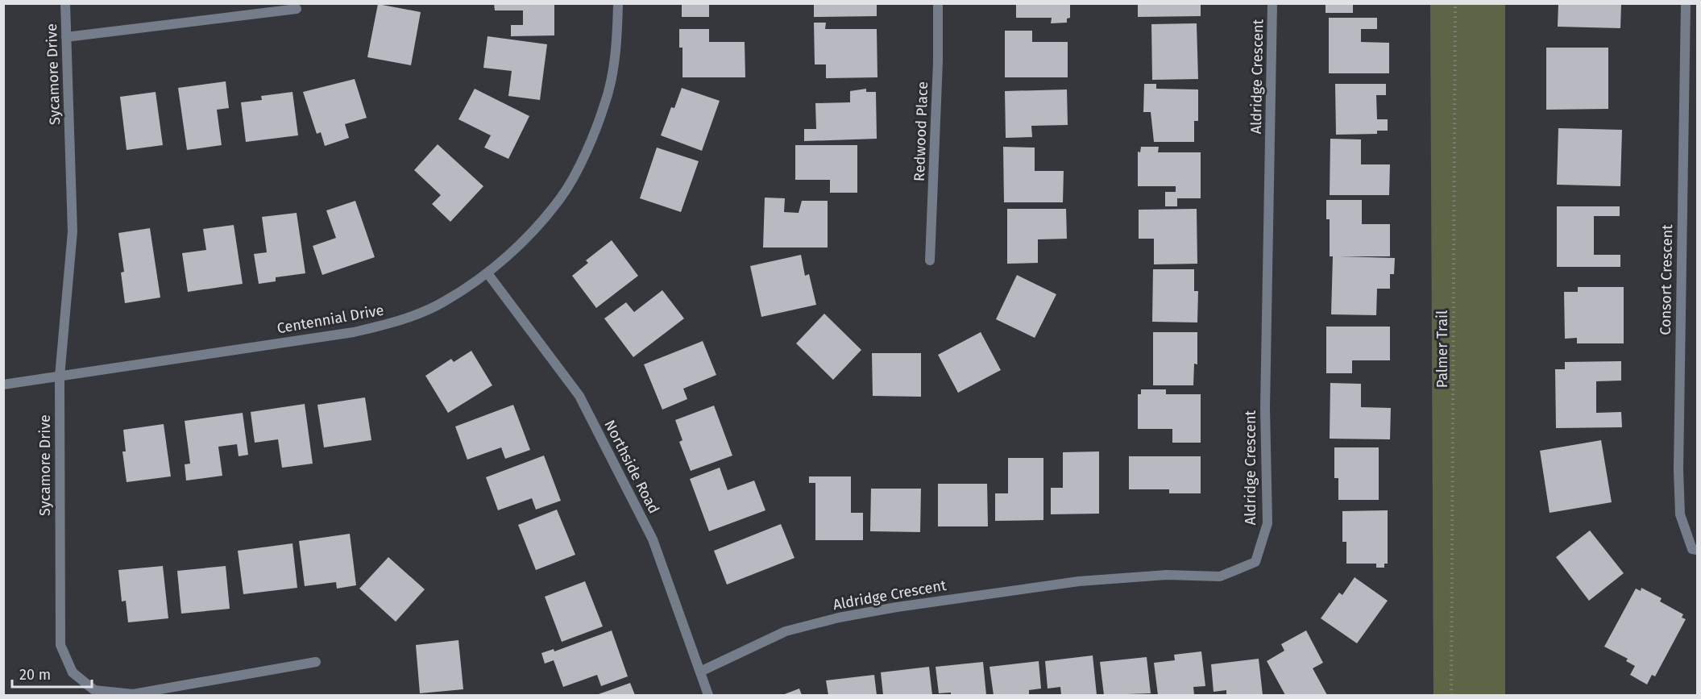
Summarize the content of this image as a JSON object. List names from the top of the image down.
{
  "streets": {
    "street": [
      "Sycamore Drive",
      "Aldridge Crescent",
      "Redwood Place",
      "Consort Crescent",
      "Centennial Drive",
      "Northside Road"
    ],
    "path": ["Palmer Trail"]
  },
  "crossings": [
    ["Sycamore Drive", "Centennial Drive"],
    ["Aldridge Crescent", "Northside Road"],
    ["Centennial Drive", "Northside Road"]
  ],
  "scale_bar": "20 m"
}
